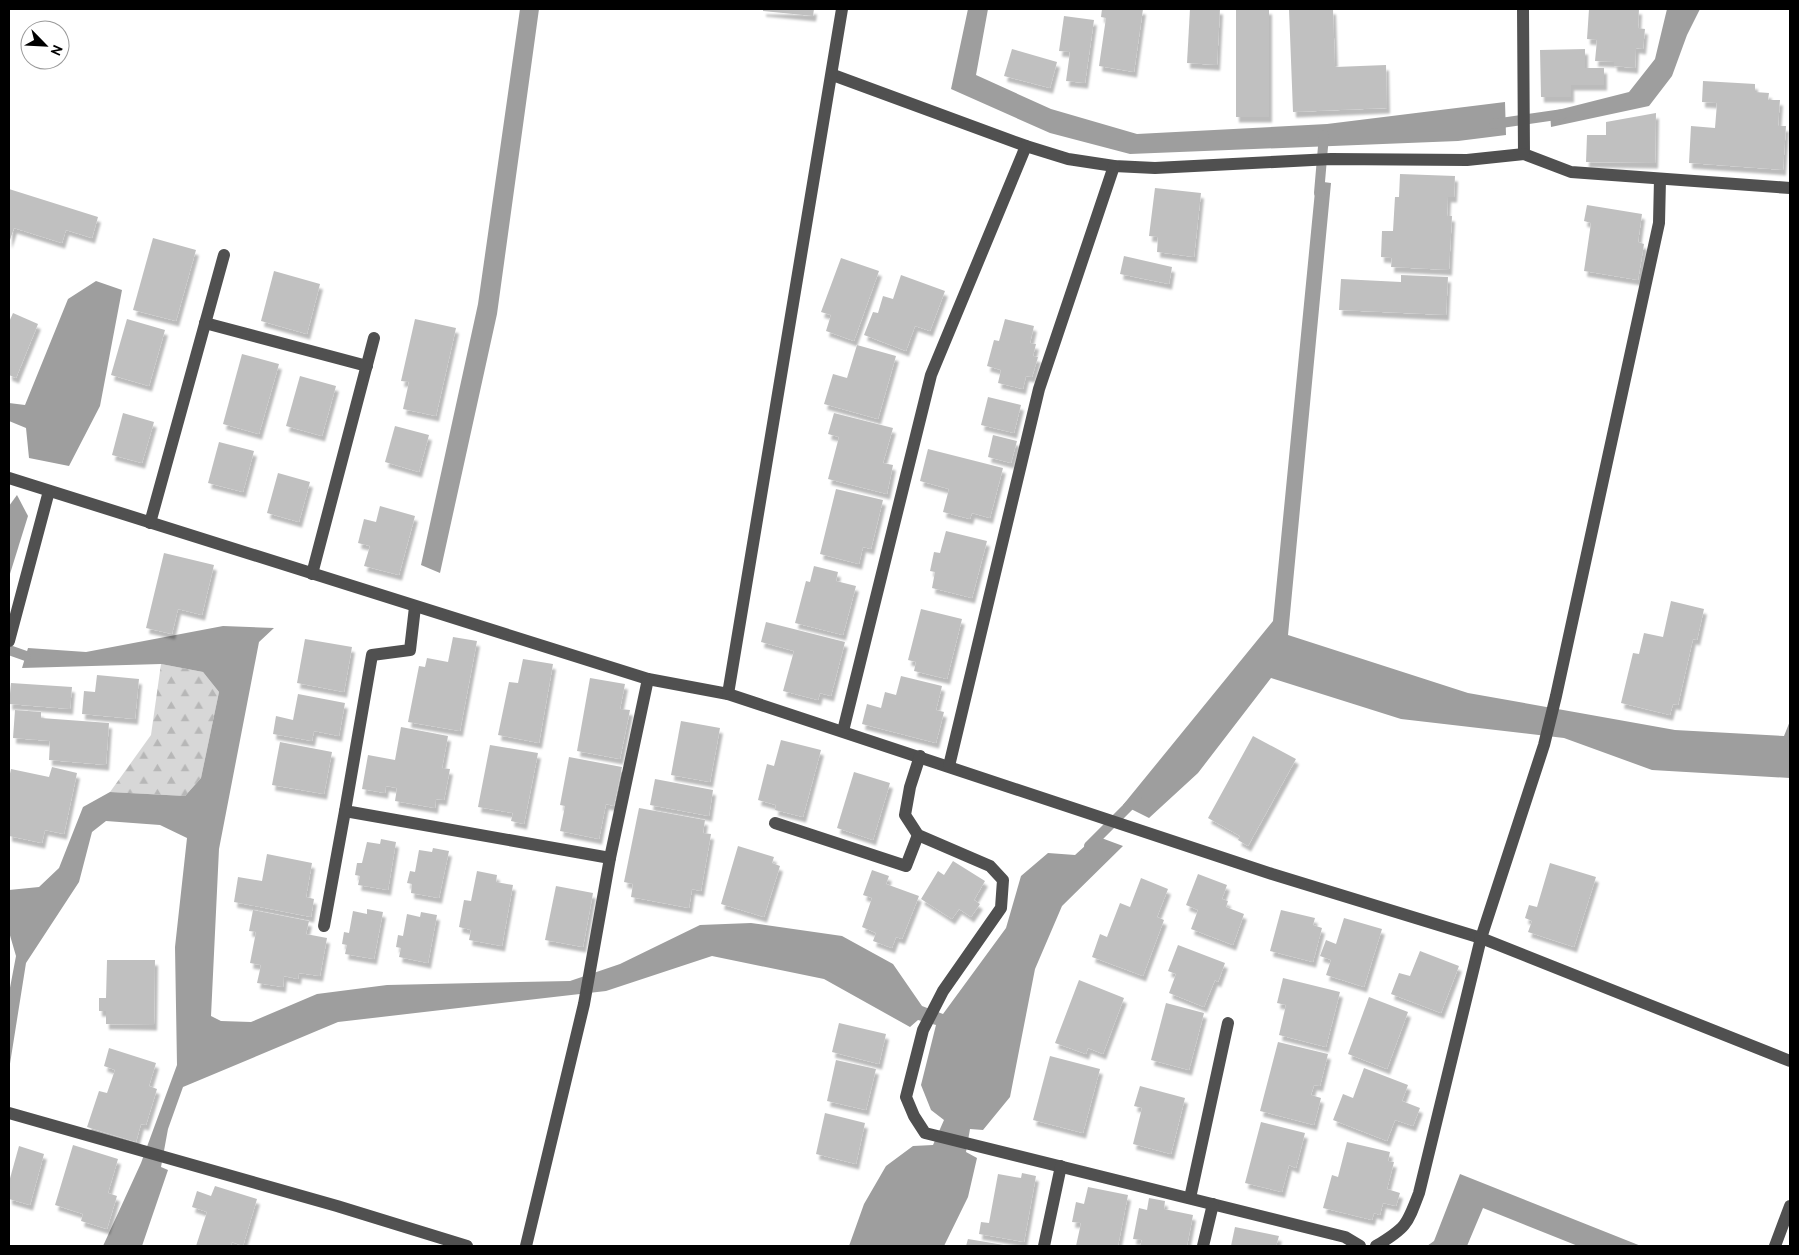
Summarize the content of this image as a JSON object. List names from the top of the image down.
{
  "north": "bottom right"
}
